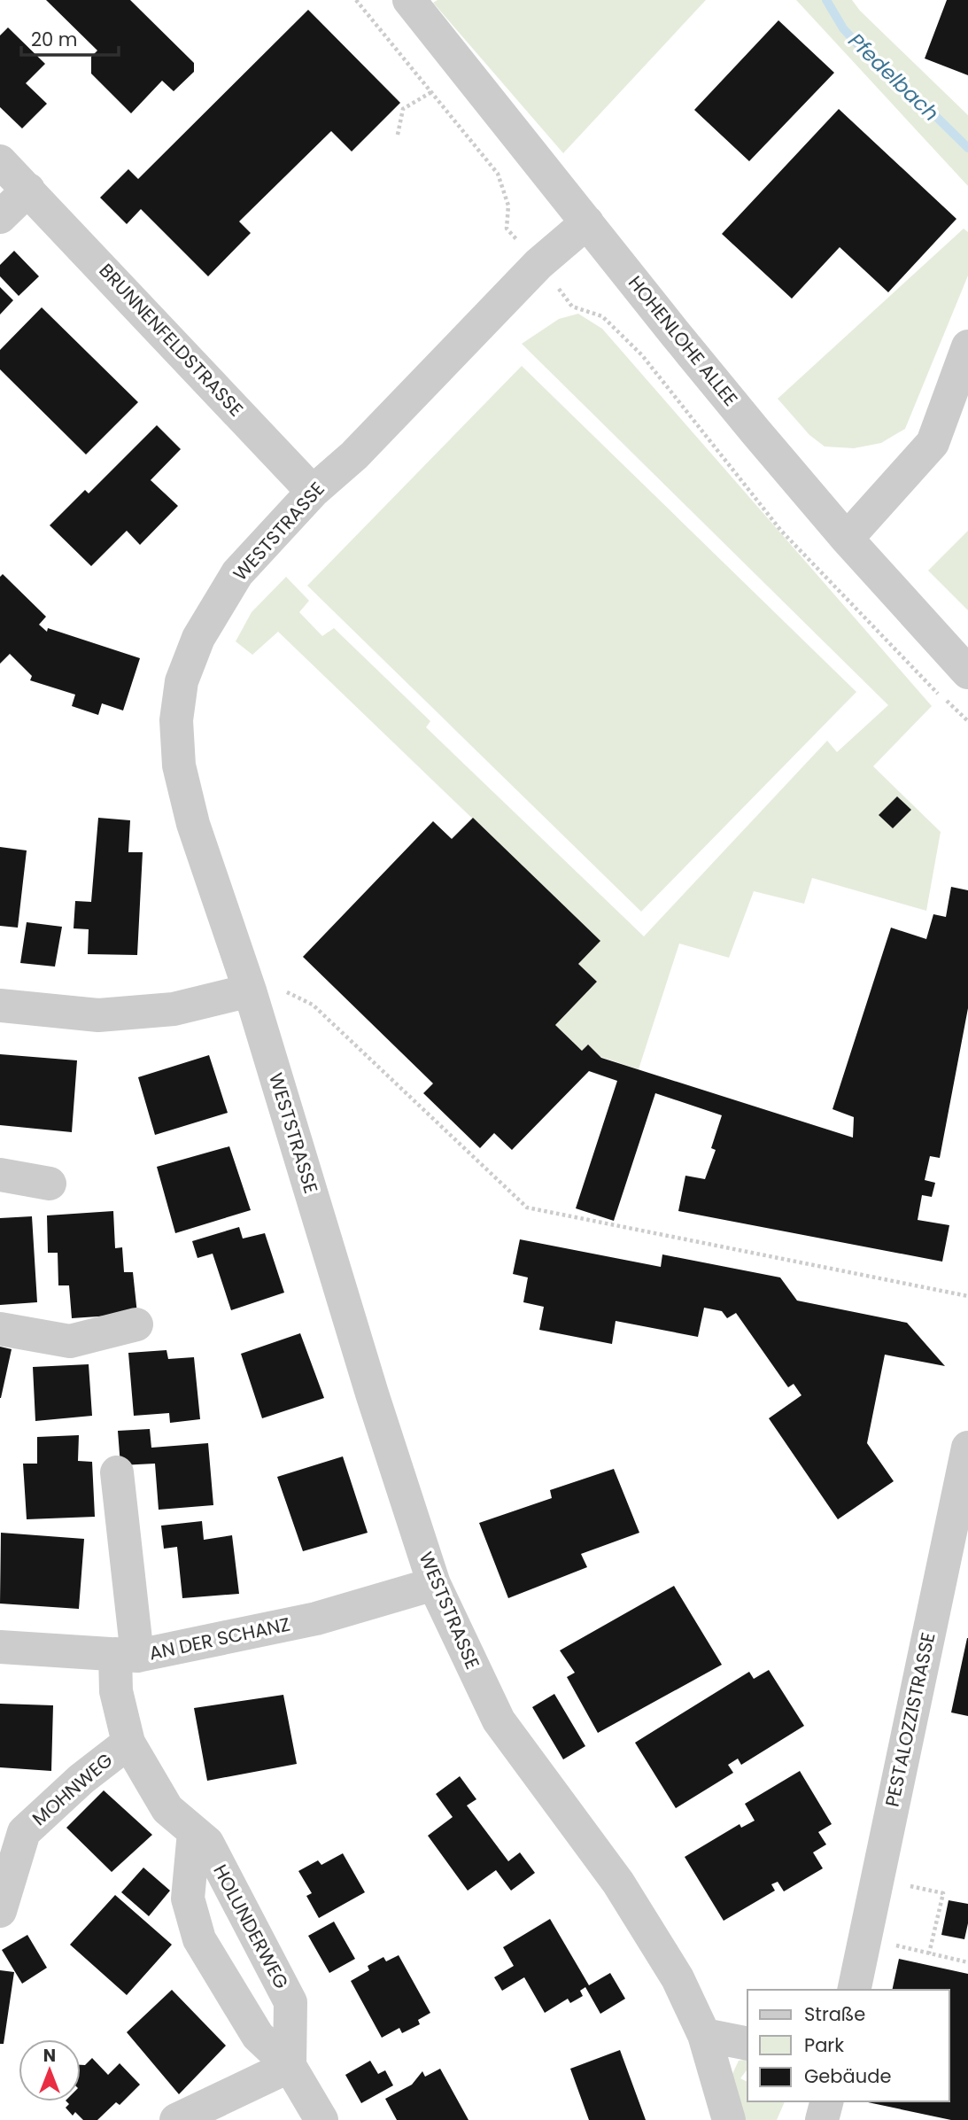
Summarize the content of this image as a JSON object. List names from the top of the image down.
{
  "streets": {
    "street": [
      "BRUNNENFELDSTRASSE",
      "HOHENLOHE ALLEE",
      "WESTSTRASSE",
      "AN DER SCHANZ",
      "PESTALOZZISTRASSE",
      "MOHNWEG",
      "HOLUNDERWEG"
    ]
  },
  "crossings": [
    ["BRUNNENFELDSTRASSE", "WESTSTRASSE"],
    ["HOHENLOHE ALLEE", "WESTSTRASSE"],
    ["WESTSTRASSE", "AN DER SCHANZ"],
    ["AN DER SCHANZ", "HOLUNDERWEG"],
    ["MOHNWEG", "HOLUNDERWEG"]
  ],
  "water": ["Pfedelbach"],
  "legend": ["Straße", "Park", "Gebäude"],
  "scale_bar": "20 m",
  "north": "top"
}
